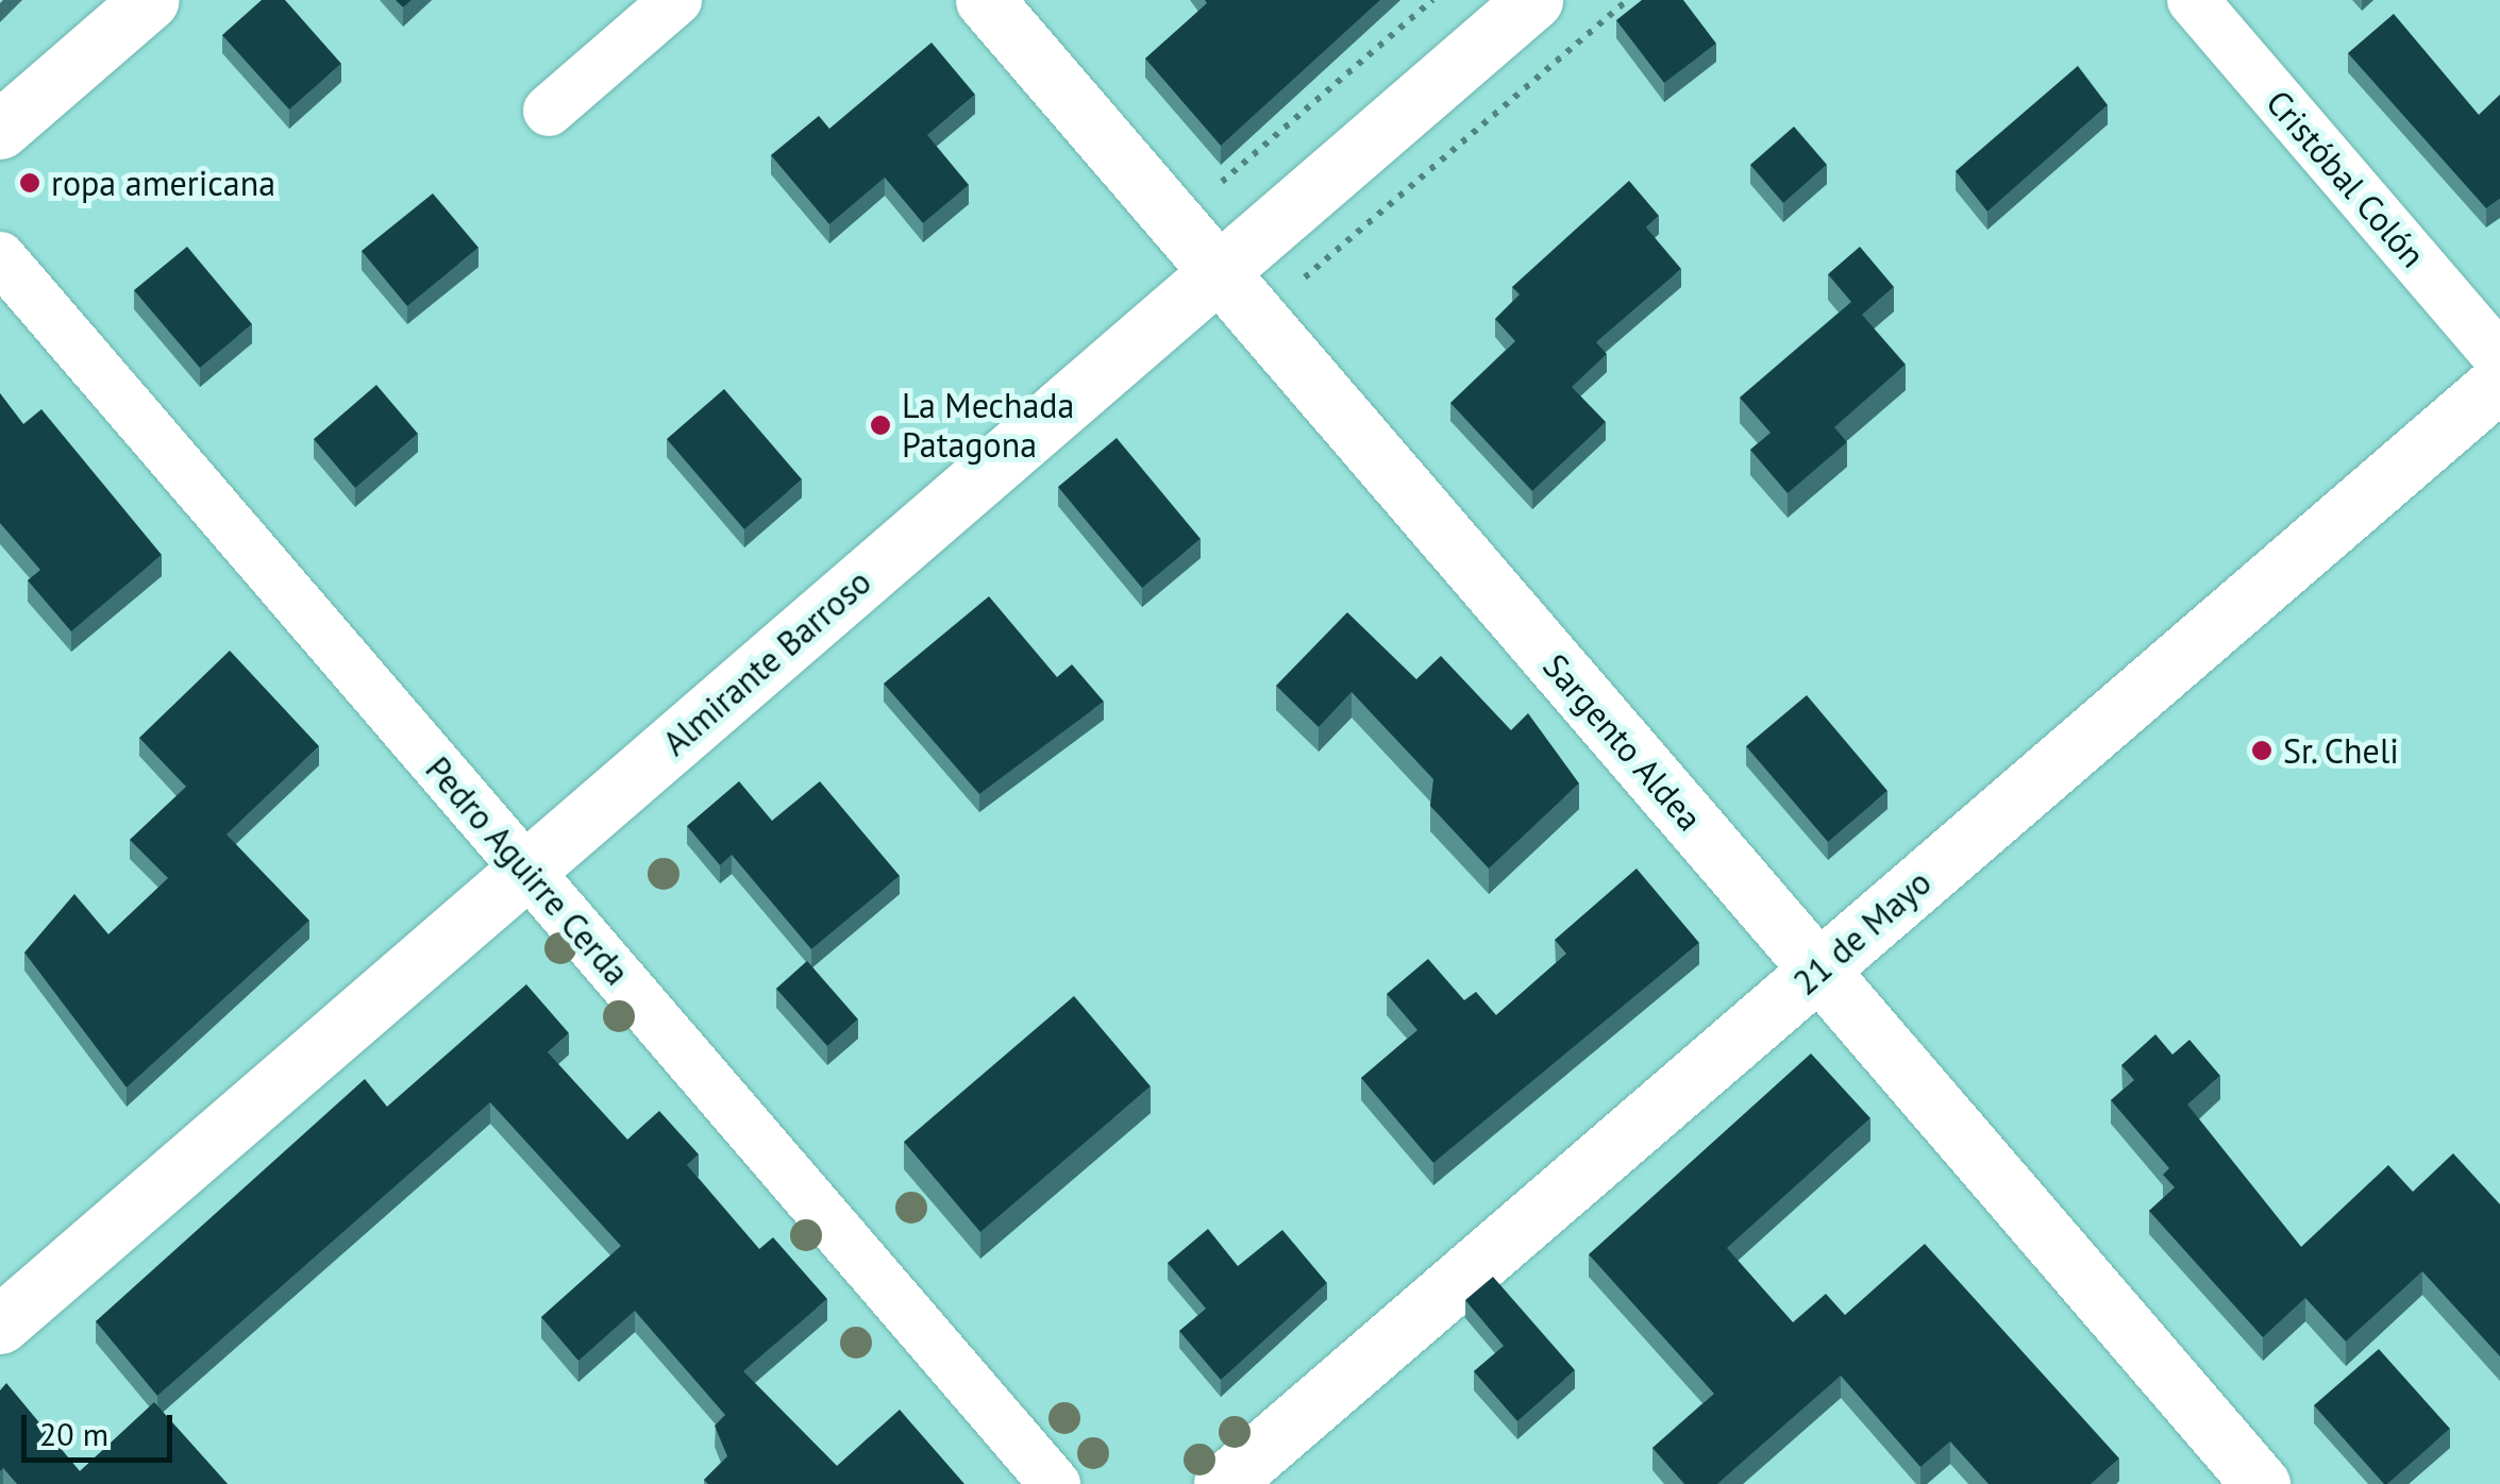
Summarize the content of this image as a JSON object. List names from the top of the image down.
{
  "streets": {
    "street": [
      "Cristóbal Colón",
      "Almirante Barroso",
      "Sargento Aldea",
      "Pedro Aguirre Cerda",
      "21 de Mayo"
    ]
  },
  "crossings": [
    ["Almirante Barroso", "Sargento Aldea"],
    ["Almirante Barroso", "Pedro Aguirre Cerda"],
    ["Sargento Aldea", "21 de Mayo"]
  ],
  "places": ["ropa americana", "La Mechada Patagona", "Sr. Cheli"],
  "scale_bar": "20 m"
}
